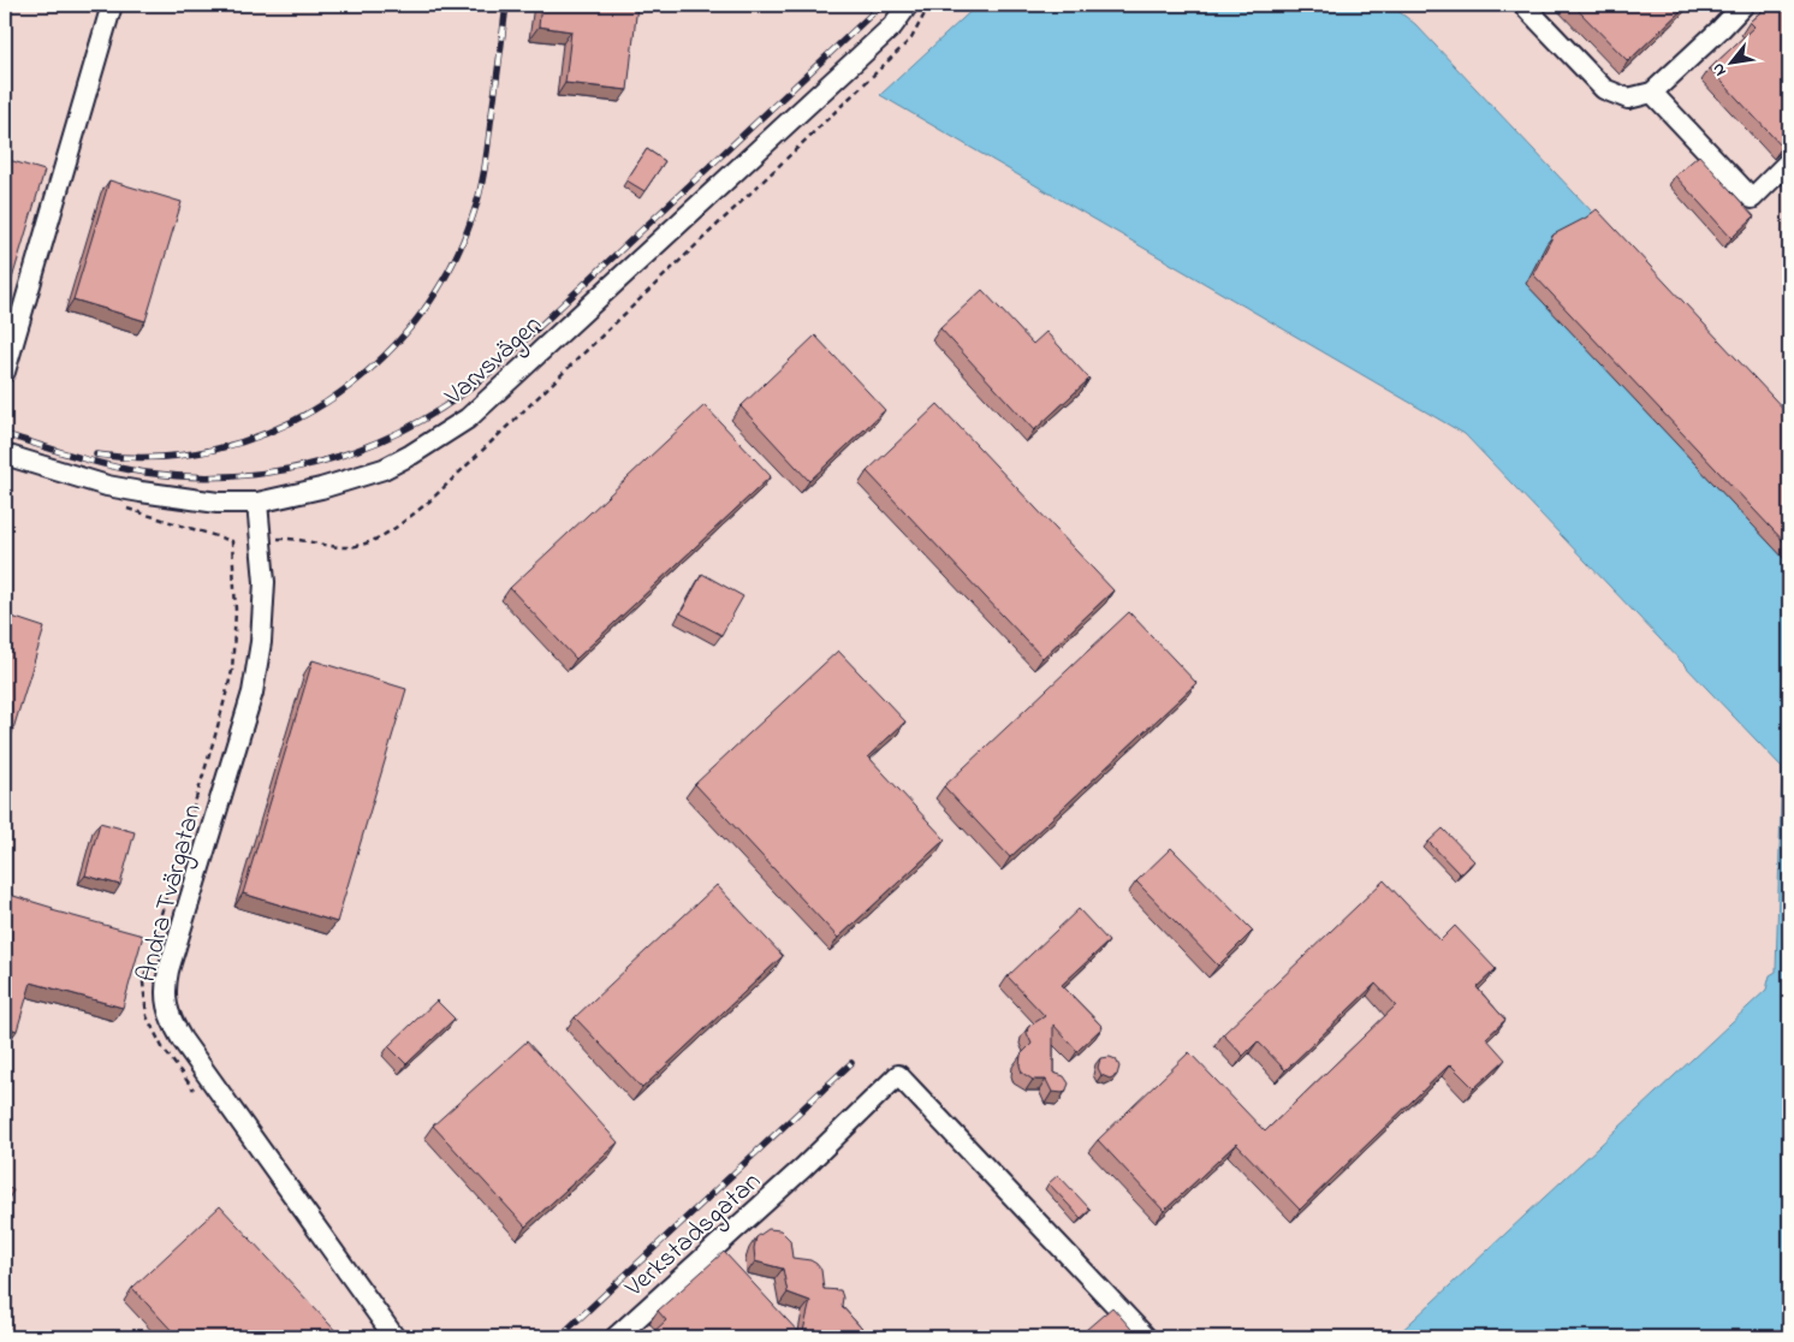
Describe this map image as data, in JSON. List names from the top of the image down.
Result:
{
  "streets": {
    "street": ["Varvsvägen", "Andra Tvärgatan", "Verkstadsgatan"]
  },
  "crossings": [
    ["Varvsvägen", "Andra Tvärgatan"]
  ],
  "north": "bottom left"
}
